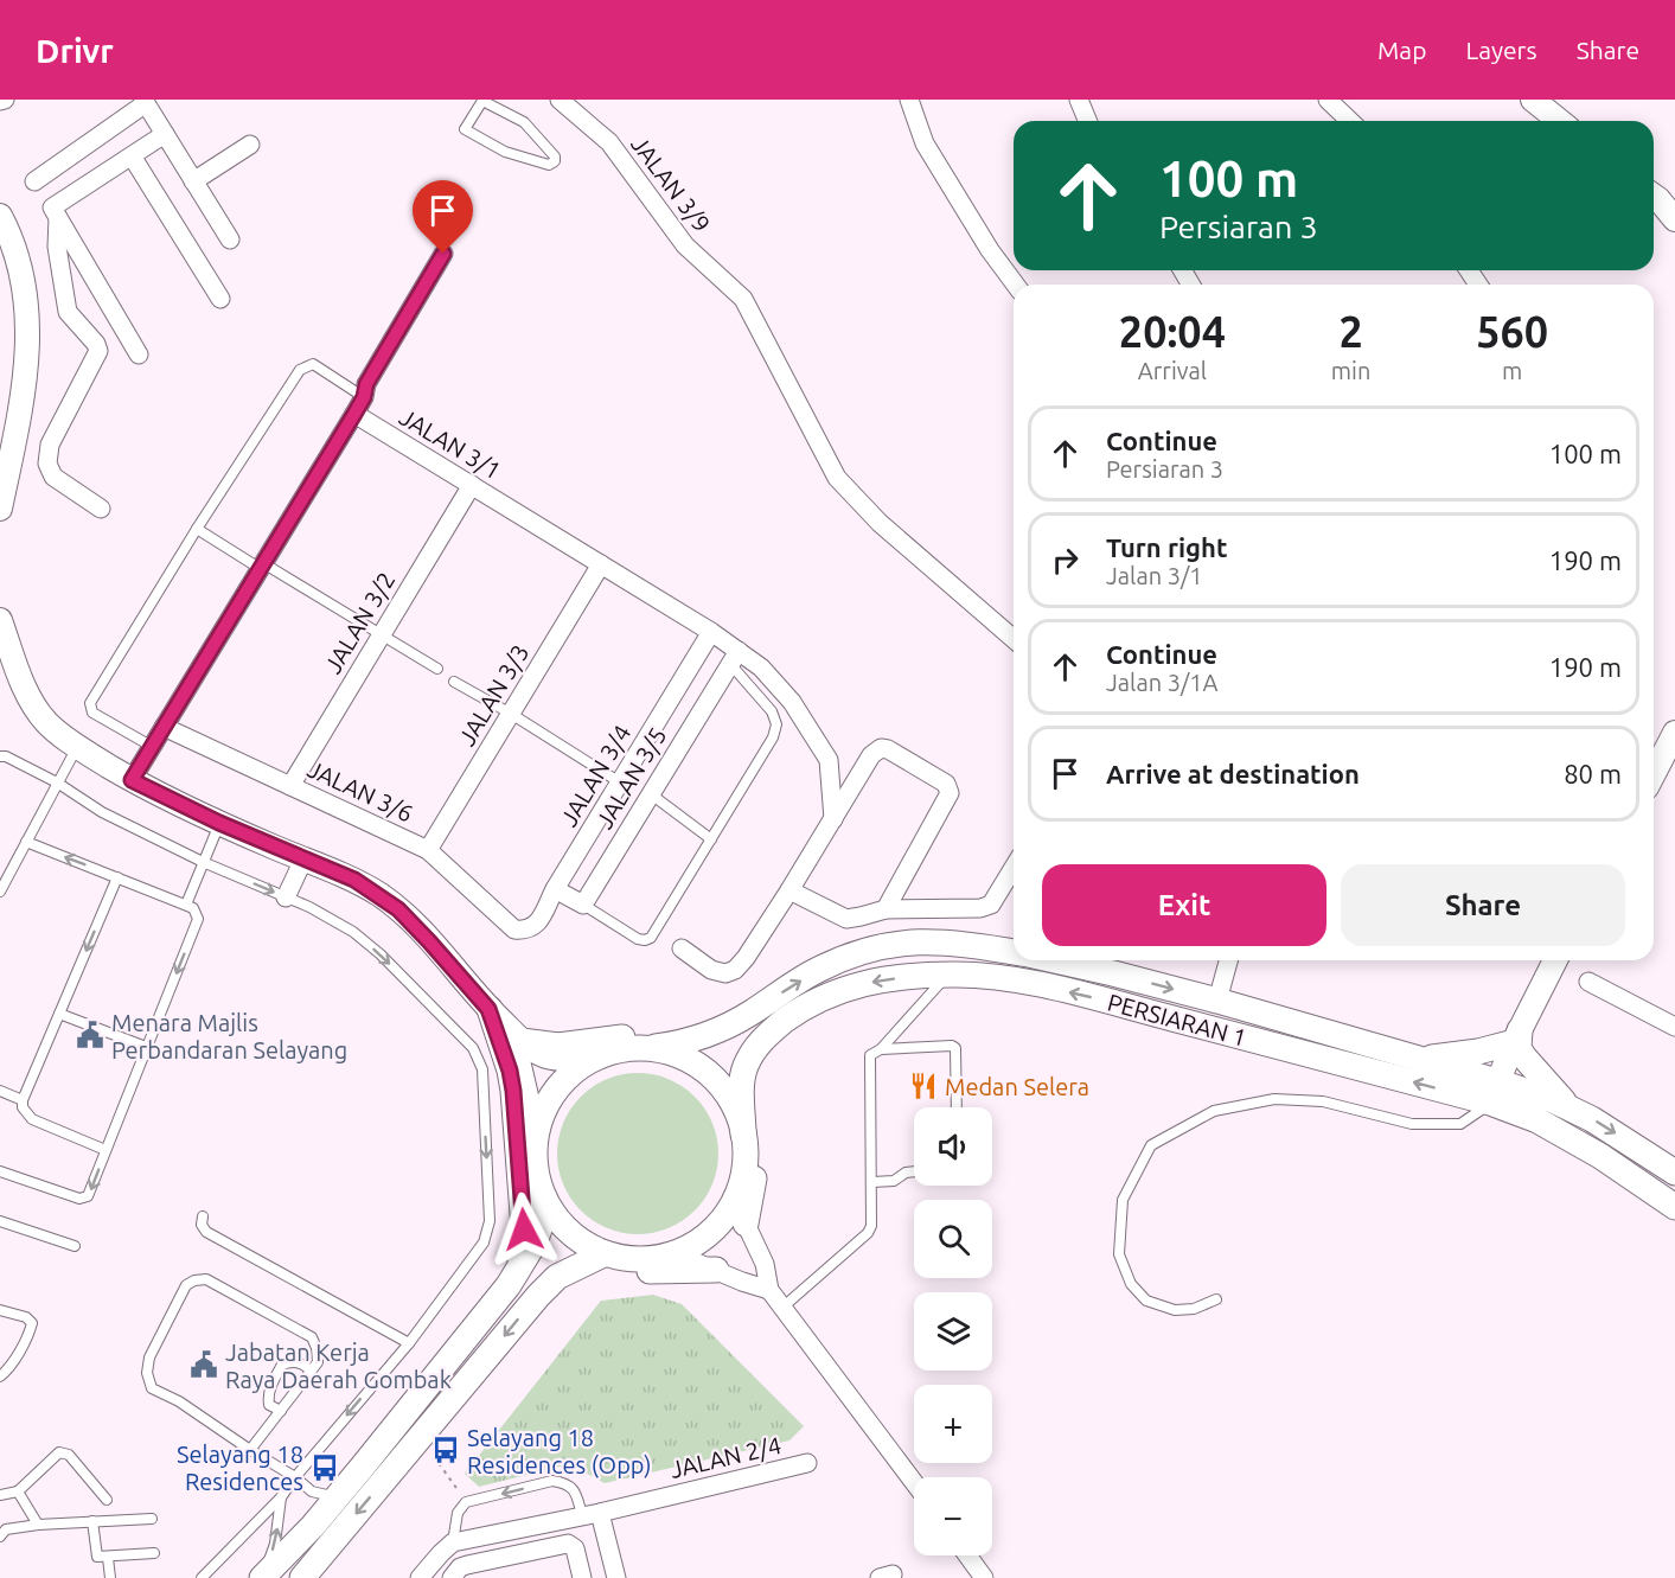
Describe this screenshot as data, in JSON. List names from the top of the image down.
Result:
{
  "streets": {
    "main road": ["PERSIARAN 1"],
    "street": [
      "JALAN 3/9",
      "JALAN 3/1",
      "JALAN 3/2",
      "JALAN 3/3",
      "JALAN 3/4",
      "JALAN 3/5",
      "JALAN 3/6",
      "JALAN 2/4"
    ]
  },
  "crossings": [
    ["JALAN 3/1", "JALAN 3/2"],
    ["JALAN 3/1", "JALAN 3/3"],
    ["JALAN 3/1", "JALAN 3/4"],
    ["JALAN 3/1", "JALAN 3/5"],
    ["JALAN 3/2", "JALAN 3/6"],
    ["JALAN 3/3", "JALAN 3/6"],
    ["JALAN 3/4", "JALAN 3/6"]
  ],
  "places": {
    "public building": ["Menara Majlis Perbandaran Selayang", "Jabatan Kerja Raya Daerah Gombak"],
    "restaurant": ["Medan Selera"],
    "bus stop": ["Selayang 18 Residences (Opp)", "Selayang 18 Residences"]
  },
  "page": {
    "header": "Drivr",
    "nav": ["Map", "Layers", "Share"],
    "turn": ["100 m", "Persiaran 3"],
    "eta": [
      "20:04",
      "Arrival",
      "2",
      "min",
      "560",
      "m"
    ],
    "list": [
      {
        "name": "Continue",
        "note": "Persiaran 3",
        "value": "100 m"
      },
      {
        "name": "Turn right",
        "note": "Jalan 3/1",
        "value": "190 m"
      },
      {
        "name": "Continue",
        "note": "Jalan 3/1A",
        "value": "190 m"
      },
      {
        "name": "Arrive at destination",
        "value": "80 m"
      }
    ],
    "buttons": ["Exit", "Share"],
    "map_buttons": ["+", "−"]
  }
}
